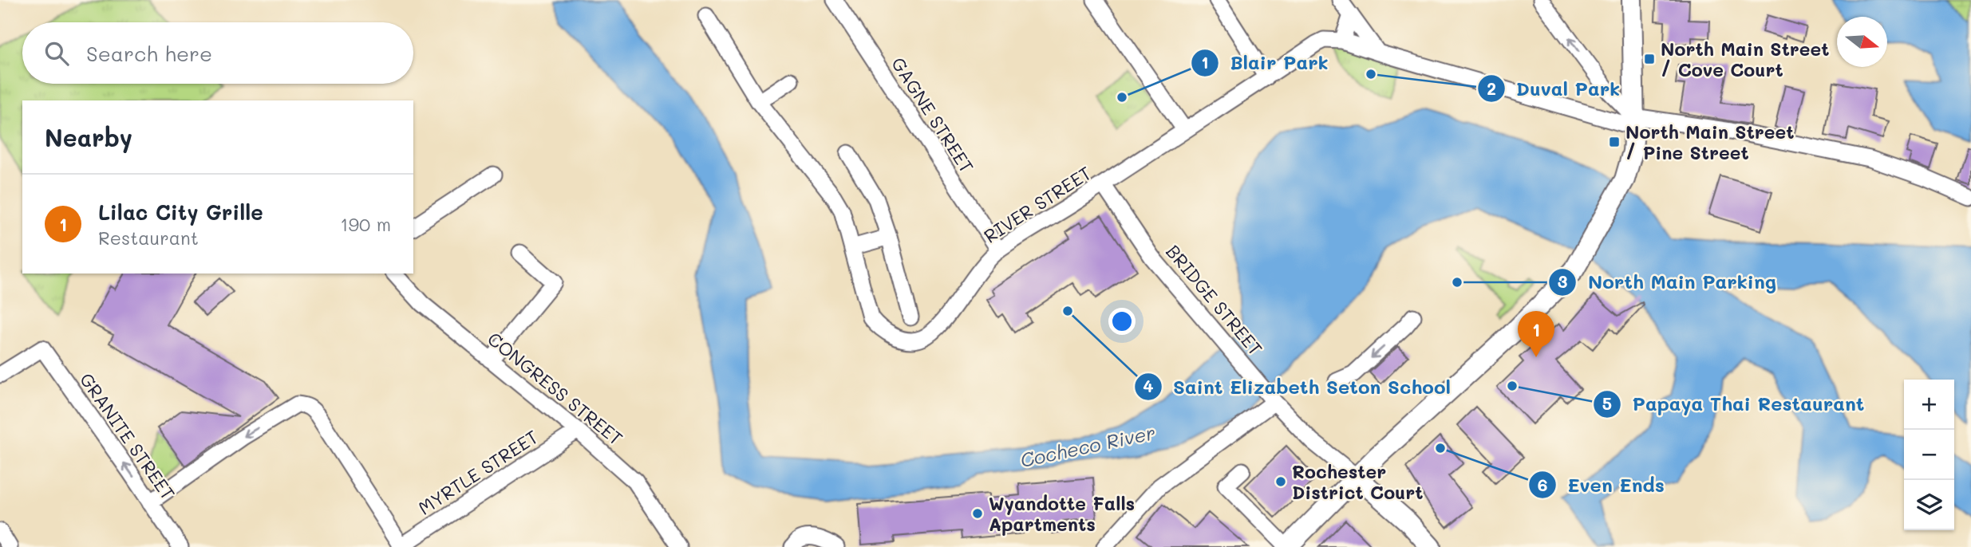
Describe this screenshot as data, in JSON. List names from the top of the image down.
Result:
{
  "streets": {
    "street": [
      "GAGNE STREET",
      "RIVER STREET",
      "BRIDGE STREET",
      "CONGRESS STREET",
      "GRANITE STREET",
      "MYRTLE STREET"
    ]
  },
  "crossings": [
    ["GAGNE STREET", "RIVER STREET"],
    ["RIVER STREET", "BRIDGE STREET"],
    ["CONGRESS STREET", "MYRTLE STREET"]
  ],
  "one_way": ["GRANITE STREET"],
  "water": ["Cocheco River"],
  "places": {
    "transit": ["North Main Street / Cove Court", "North Main Street / Pine Street"],
    "other": [
      "Duval Park",
      "Blair Park",
      "North Main Parking",
      "Saint Elizabeth Seton School",
      "Papaya Thai Restaurant",
      "Even Ends",
      "Rochester District Court",
      "Wyandotte Falls Apartments"
    ]
  },
  "north": "right",
  "page": {
    "search": "Search here",
    "heading": "Nearby",
    "list": [
      {
        "mark": "1",
        "name": "Lilac City Grille",
        "note": "Restaurant",
        "value": "190 m"
      }
    ],
    "pins": "1",
    "map_buttons": ["+", "−"]
  }
}
